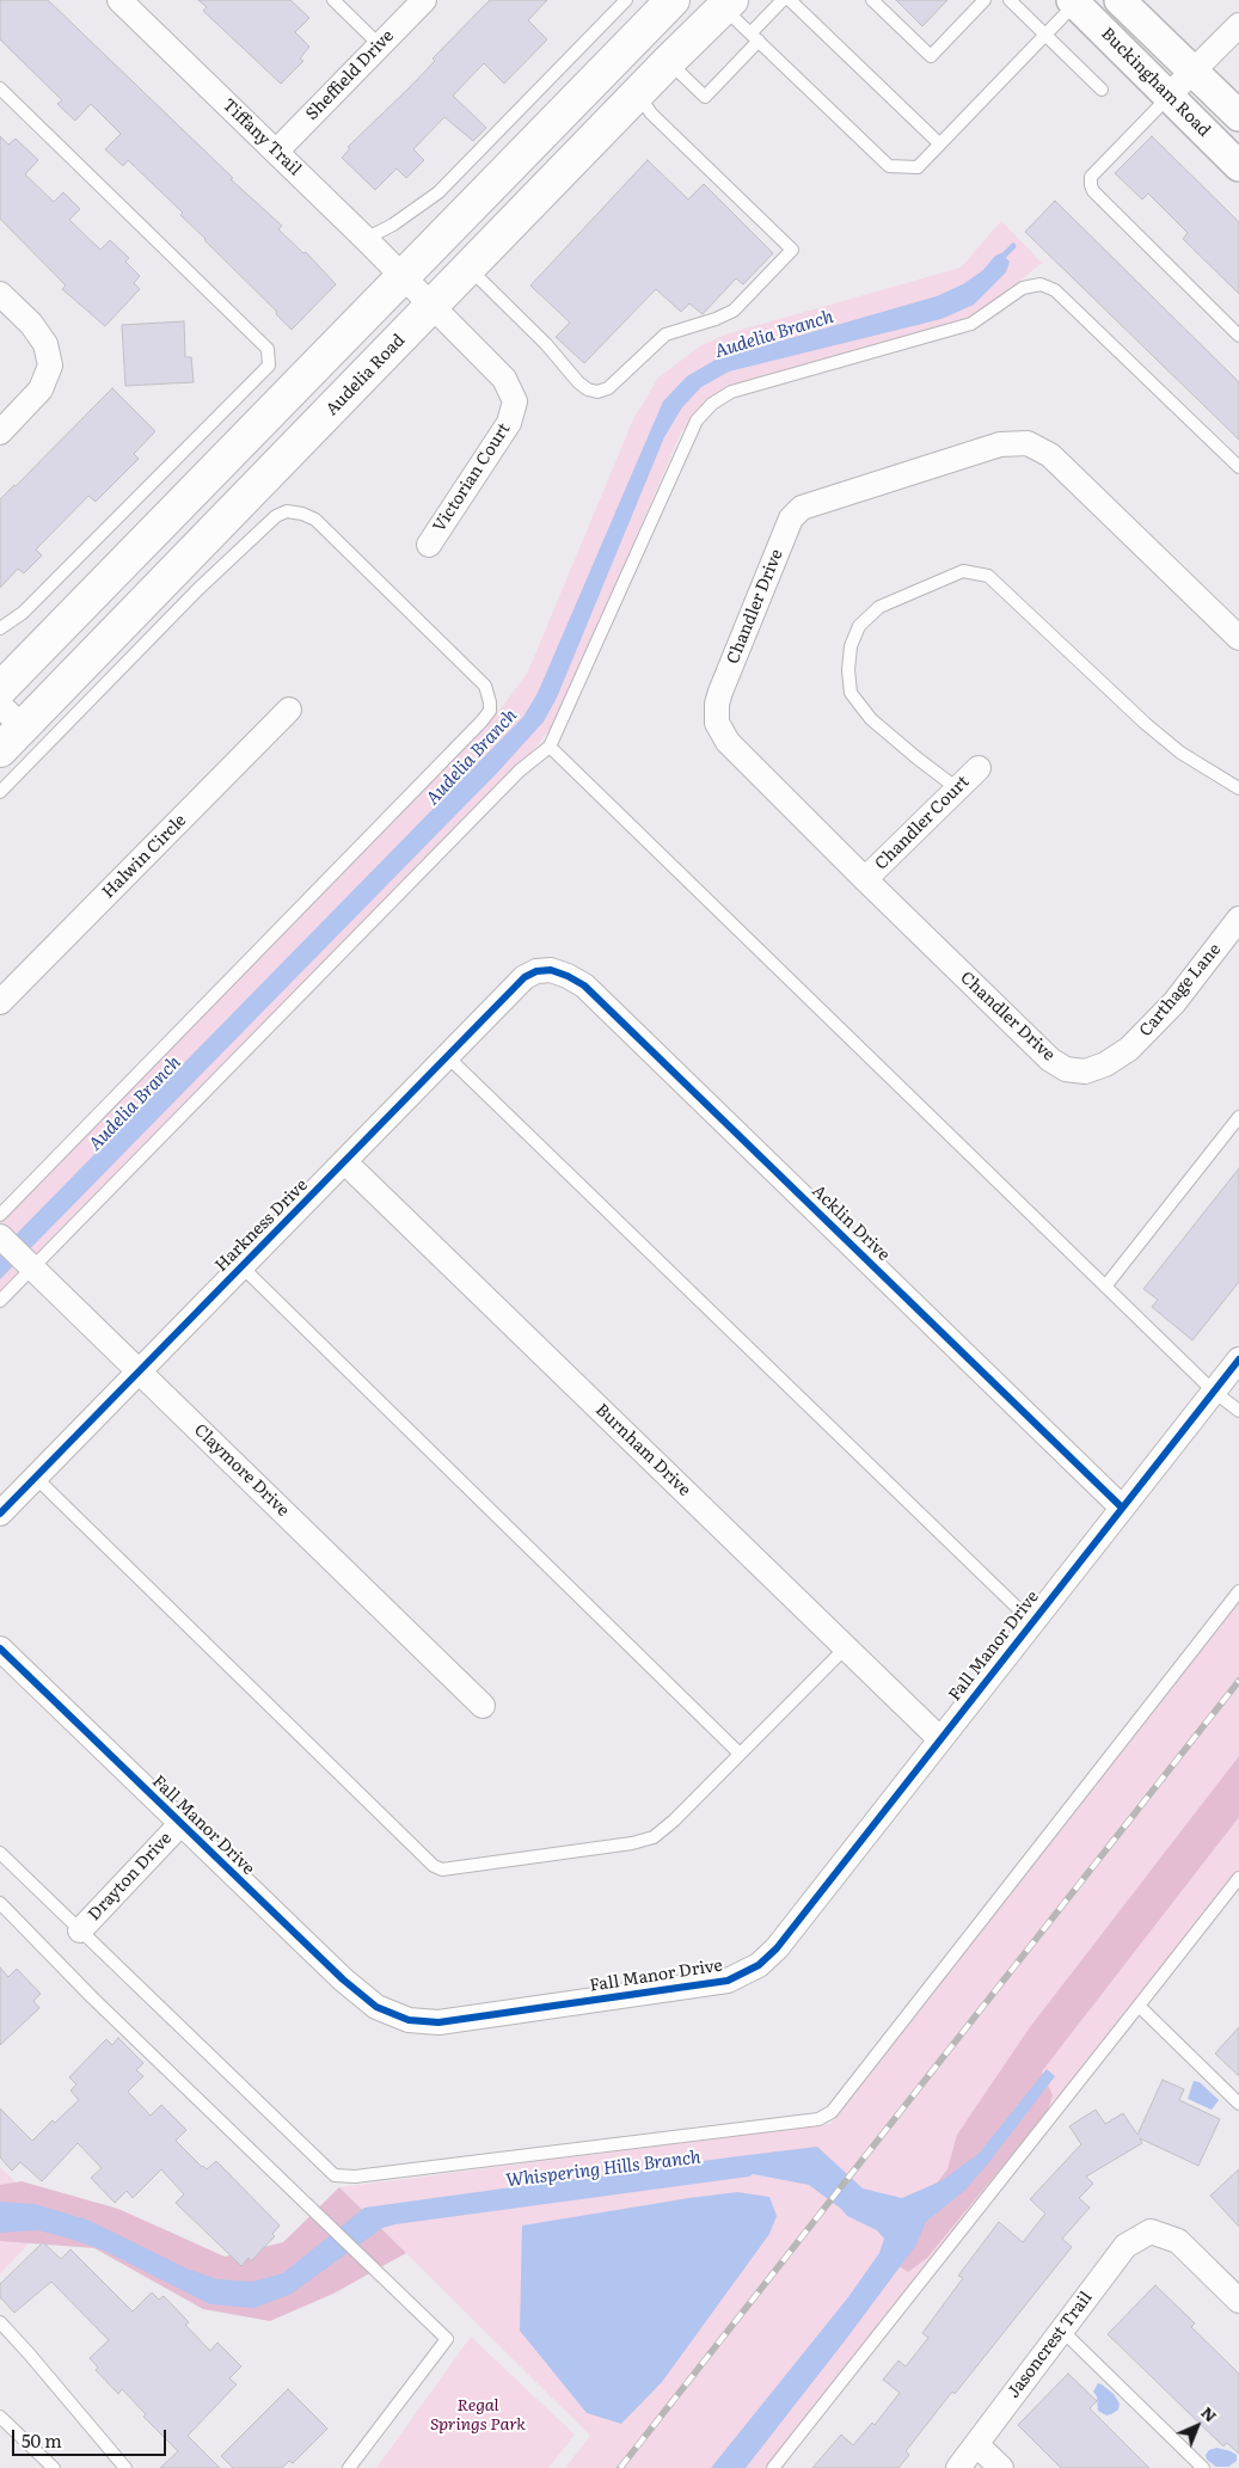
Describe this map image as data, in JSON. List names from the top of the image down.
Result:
{
  "streets": {
    "main road": ["Audelia Road"],
    "street": [
      "Sheffield Drive",
      "Buckingham Road",
      "Tiffany Trail",
      "Victorian Court",
      "Chandler Drive",
      "Chandler Court",
      "Halwin Circle",
      "Carthage Lane",
      "Acklin Drive",
      "Harkness Drive",
      "Burnham Drive",
      "Claymore Drive",
      "Fall Manor Drive",
      "Drayton Drive",
      "Jasoncrest Trail"
    ]
  },
  "crossings": [
    ["Sheffield Drive", "Tiffany Trail"],
    ["Tiffany Trail", "Victorian Court"],
    ["Audelia Road", "Victorian Court"],
    ["Chandler Drive", "Chandler Court"],
    ["Chandler Drive", "Carthage Lane"],
    ["Acklin Drive", "Harkness Drive"],
    ["Acklin Drive", "Fall Manor Drive"],
    ["Harkness Drive", "Burnham Drive"],
    ["Harkness Drive", "Claymore Drive"],
    ["Burnham Drive", "Fall Manor Drive"],
    ["Fall Manor Drive", "Drayton Drive"]
  ],
  "water": ["Audelia Branch", "Whispering Hills Branch"],
  "parks": ["Regal Springs Park"],
  "scale_bar": "50 m",
  "north": "top right"
}
